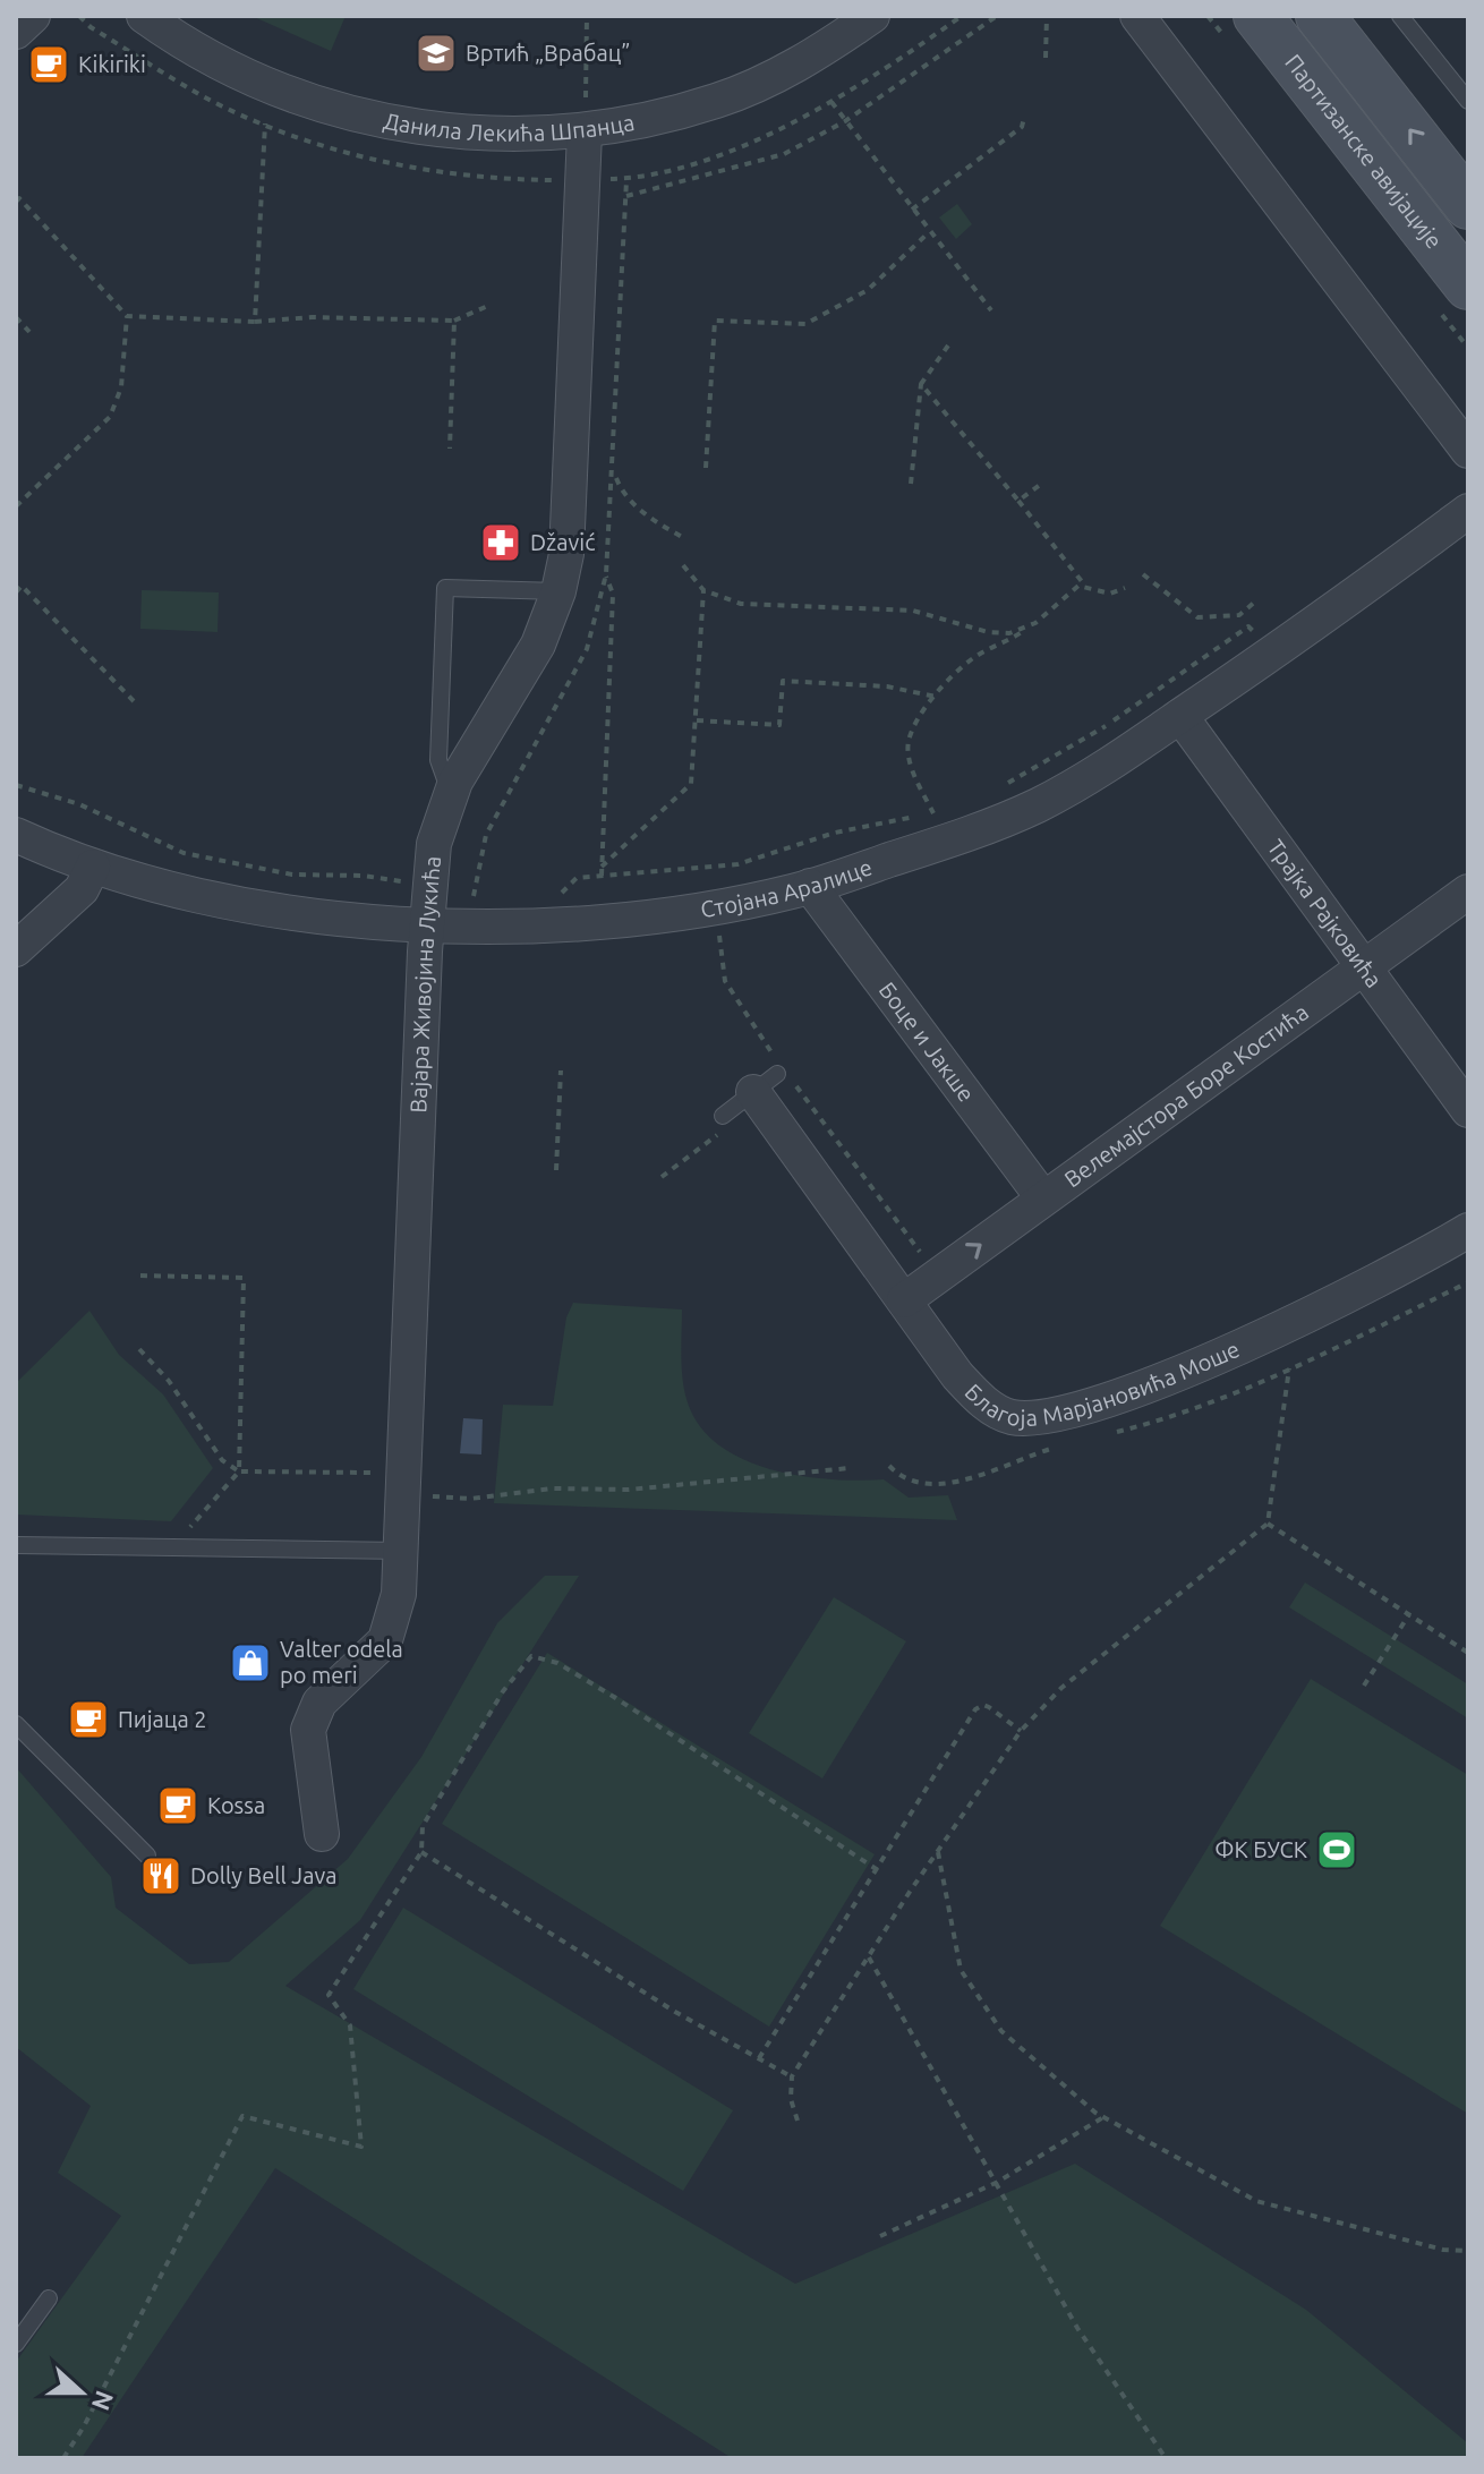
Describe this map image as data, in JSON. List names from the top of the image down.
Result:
{
  "streets": {
    "main road": ["Партизанске авијације"],
    "street": [
      "Данила Лекића Шпанца",
      "Стојана Аралице",
      "Трајка Рајковића",
      "Вајара Живојина Лукића",
      "Боце и Јакше",
      "Велемајстора Боре Костића",
      "Благоја Марјановића Моше"
    ]
  },
  "crossings": [
    ["Данила Лекића Шпанца", "Вајара Живојина Лукића"],
    ["Стојана Аралице", "Трајка Рајковића"],
    ["Стојана Аралице", "Вајара Живојина Лукића"],
    ["Стојана Аралице", "Боце и Јакше"],
    ["Трајка Рајковића", "Велемајстора Боре Костића"],
    ["Боце и Јакше", "Велемајстора Боре Костића"],
    ["Велемајстора Боре Костића", "Благоја Марјановића Моше"]
  ],
  "places": {
    "school or university": ["Вртић „Врабац”"],
    "cafe": ["Kikiriki", "Пијаца 2", "Kossa"],
    "pharmacy": ["Džavić"],
    "shop": ["Valter odela po meri"],
    "sports": ["ФК БУСК"],
    "restaurant": ["Dolly Bell Java"]
  },
  "north": "right"
}
